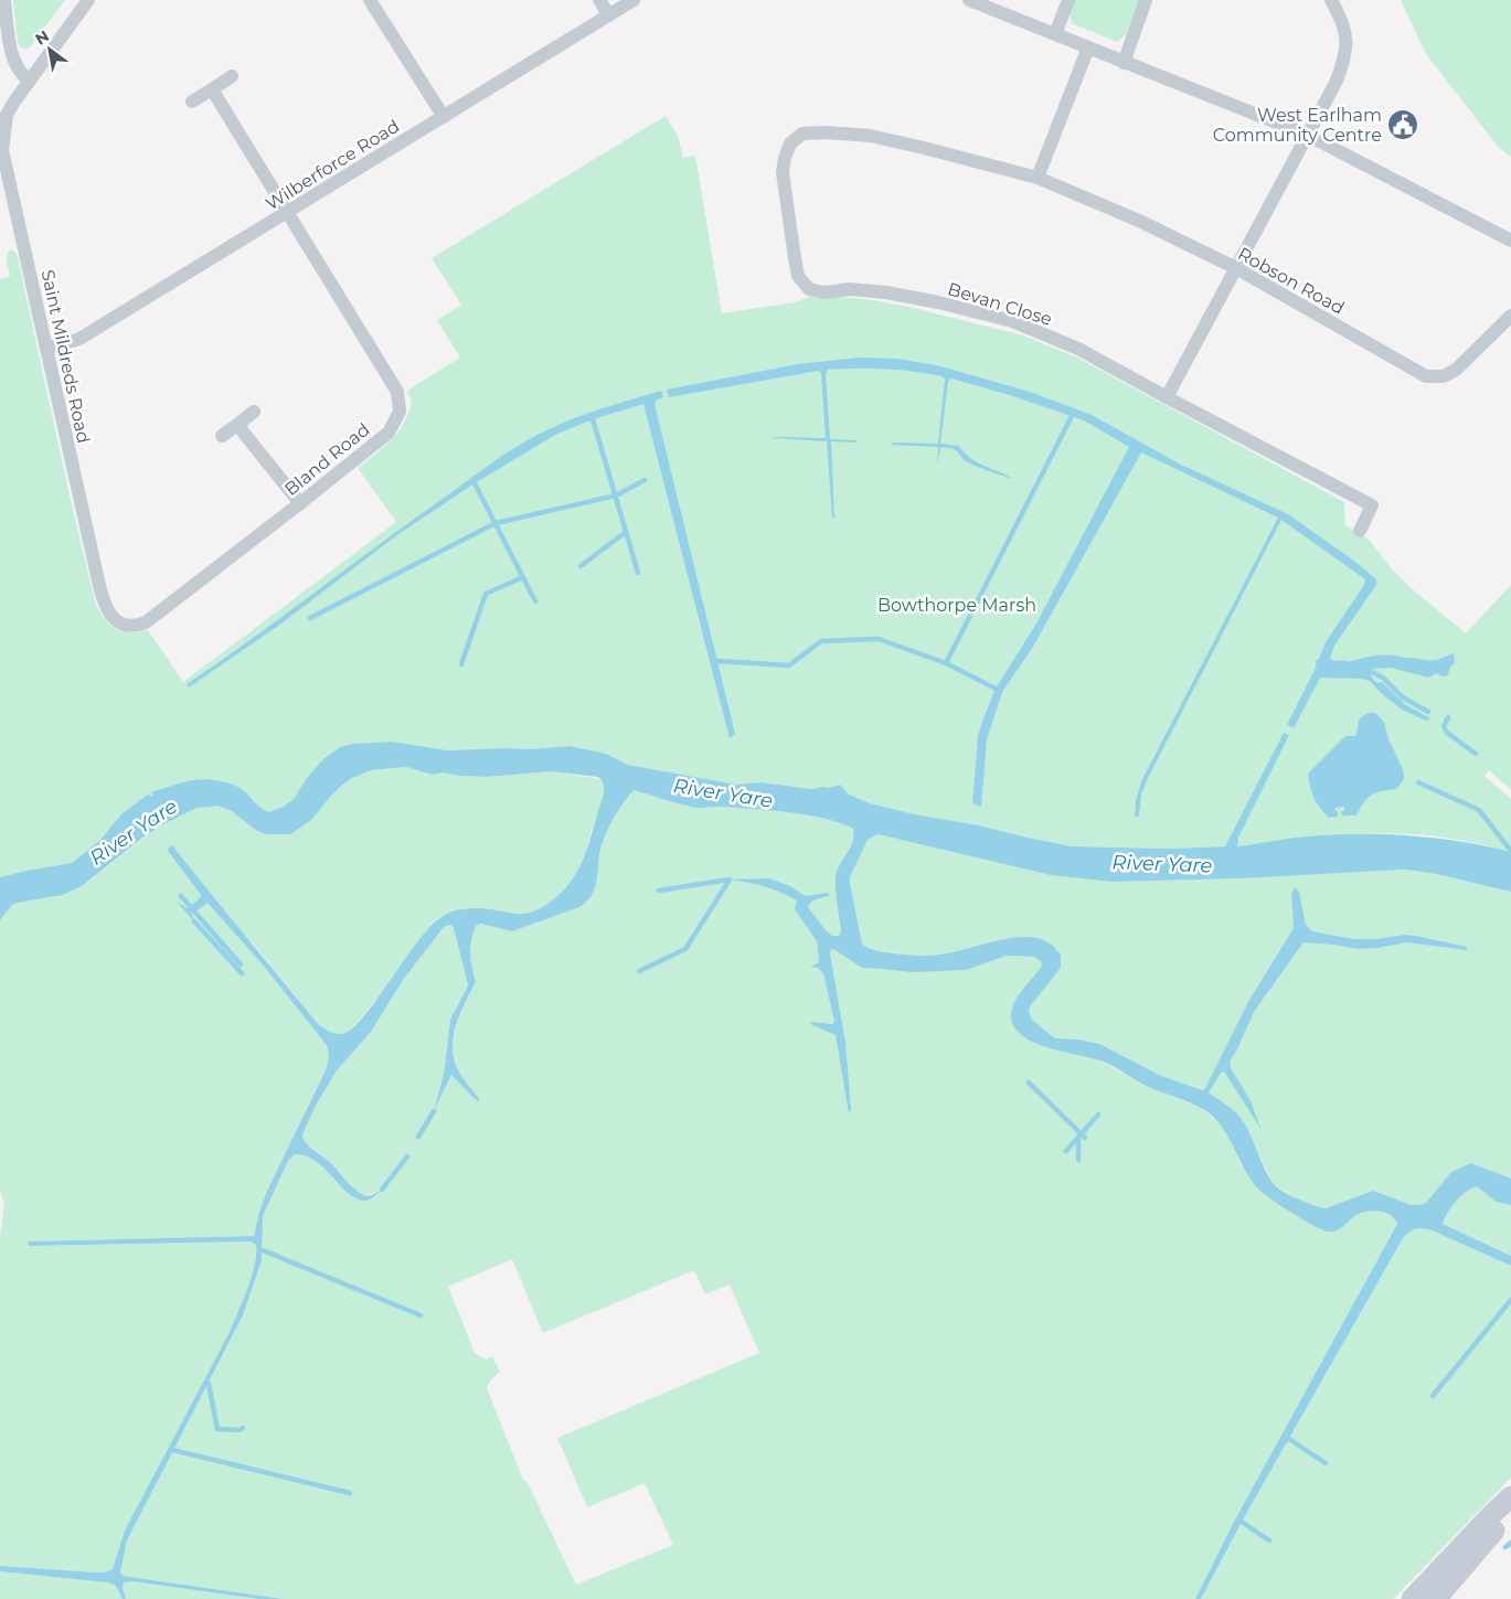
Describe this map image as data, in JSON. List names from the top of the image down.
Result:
{
  "streets": {
    "street": [
      "Wilberforce Road",
      "Robson Road",
      "Bevan Close",
      "Saint Mildreds Road",
      "Bland Road"
    ]
  },
  "crossings": [
    ["Wilberforce Road", "Saint Mildreds Road"],
    ["Wilberforce Road", "Bland Road"],
    ["Robson Road", "Bevan Close"],
    ["Saint Mildreds Road", "Bland Road"]
  ],
  "water": ["River Yare"],
  "parks": ["Bowthorpe Marsh"],
  "places": {
    "public building": ["West Earlham Community Centre"]
  },
  "north": "top left"
}
